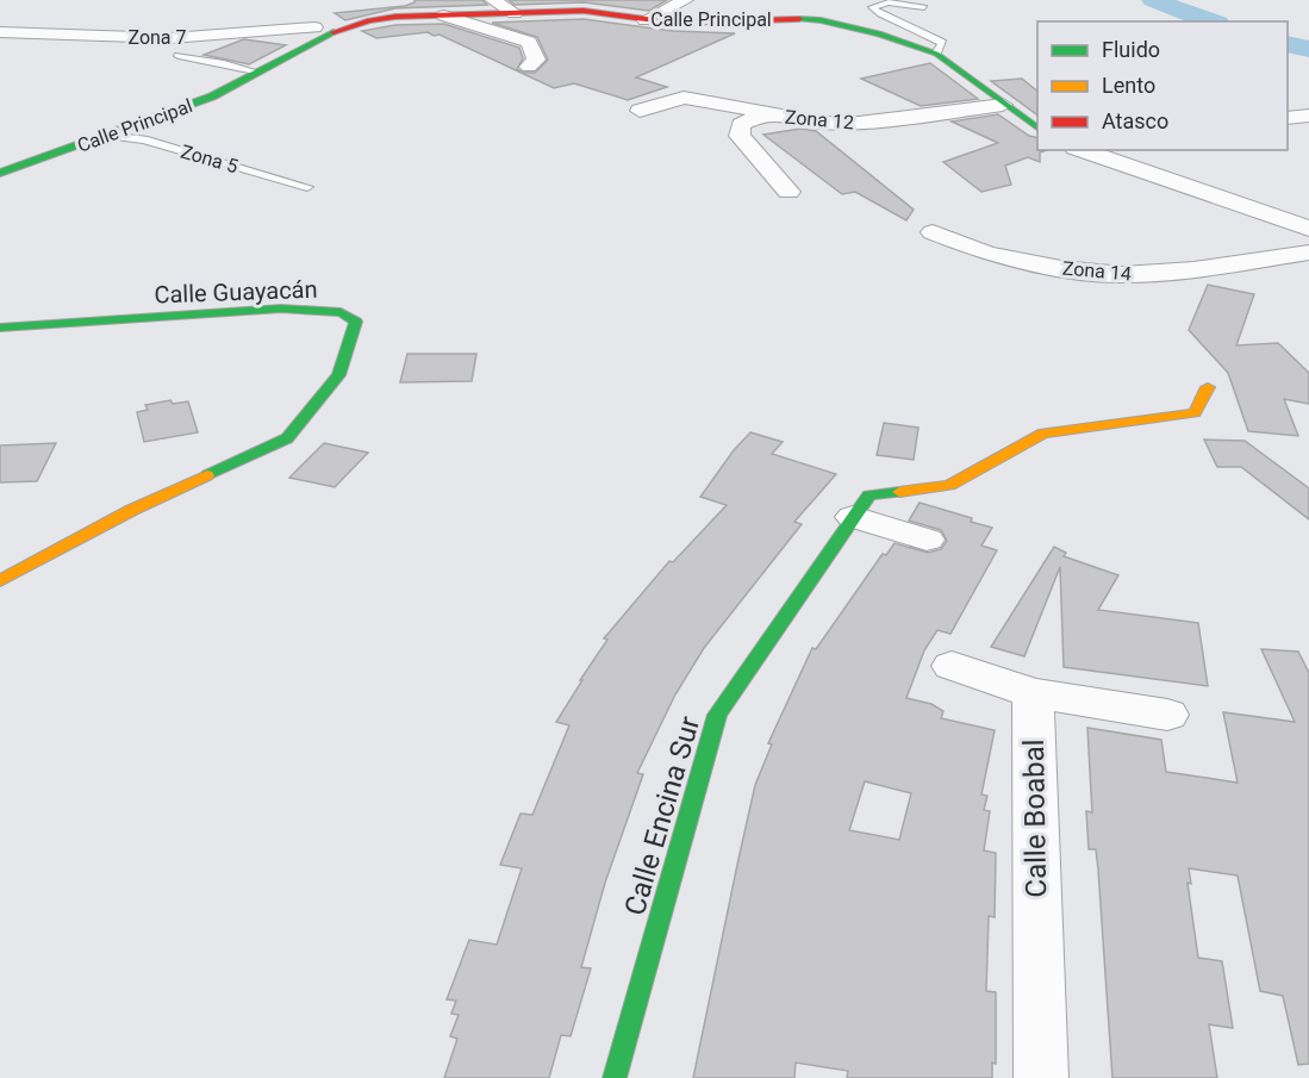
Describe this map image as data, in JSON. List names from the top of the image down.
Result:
{
  "streets": {
    "street": [
      "Calle Principal",
      "Zona 7",
      "Zona 12",
      "Zona 14",
      "Calle Guayacán",
      "Calle Encina Sur",
      "Calle Boabal"
    ],
    "lane": ["Zona 5"]
  },
  "crossings": [
    ["Calle Principal", "Zona 7"],
    ["Calle Principal", "Zona 12"],
    ["Calle Principal", "Zona 5"]
  ],
  "legend": ["Fluido", "Lento", "Atasco"]
}
